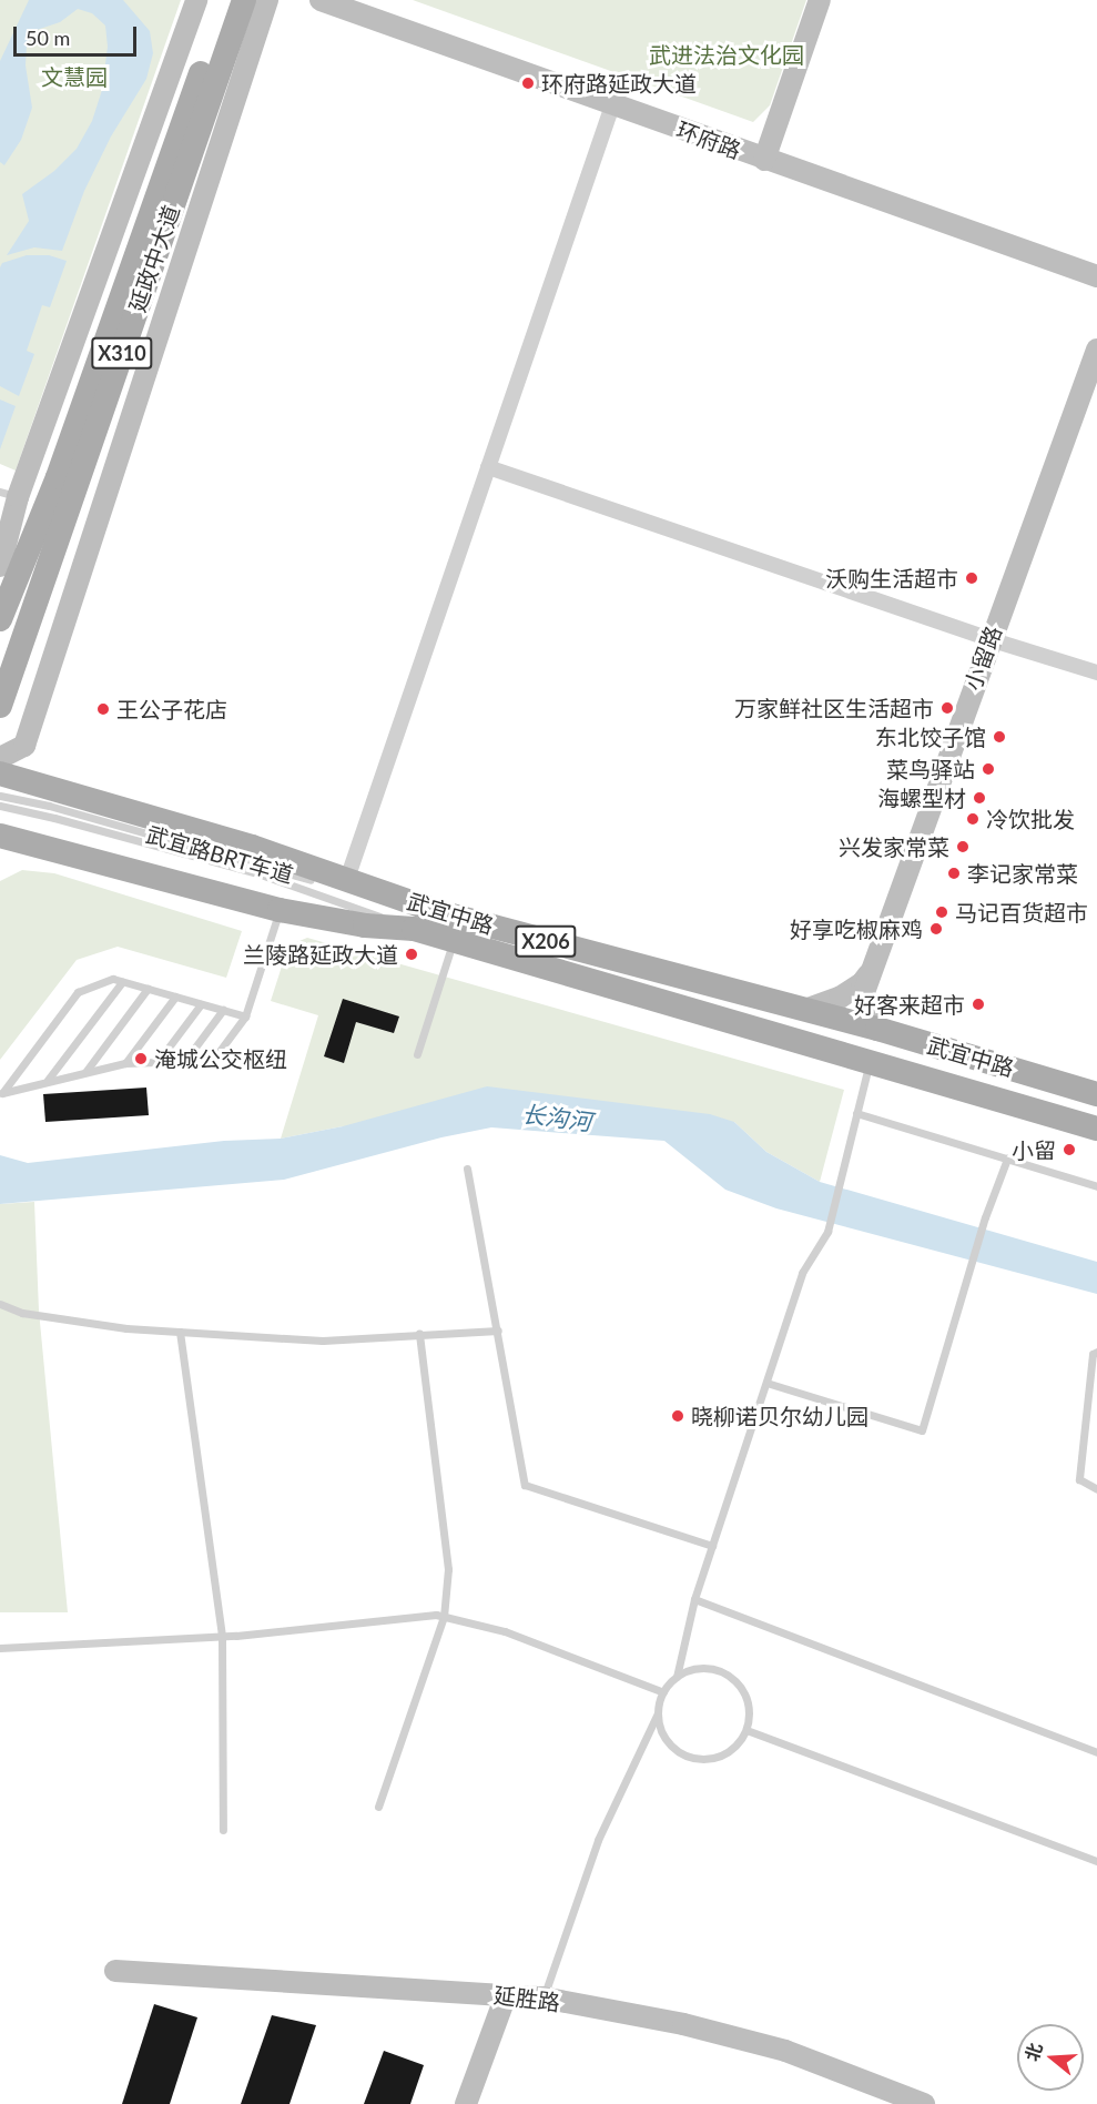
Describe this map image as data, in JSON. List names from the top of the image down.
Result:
{
  "streets": {
    "main road": [
      "延政中大道",
      "X310",
      "武宜中路",
      "X206"
    ],
    "street": ["环府路", "小留路", "延胜路"],
    "lane": ["武宜路BRT车道"]
  },
  "crossings": [
    ["小留路", "武宜中路"],
    ["武宜路BRT车道", "武宜中路"]
  ],
  "water": ["长沟河"],
  "parks": ["武进法治文化园", "文慧园"],
  "places": [
    "环府路延政大道",
    "沃购生活超市",
    "万家鲜社区生活超市",
    "王公子花店",
    "东北饺子馆",
    "菜鸟驿站",
    "海螺型材",
    "冷饮批发",
    "兴发家常菜",
    "李记家常菜",
    "马记百货超市",
    "好享吃椒麻鸡",
    "兰陵路延政大道",
    "好客来超市",
    "淹城公交枢纽",
    "小留",
    "晓柳诺贝尔幼儿园"
  ],
  "scale_bar": "50 m",
  "north": "left"
}
